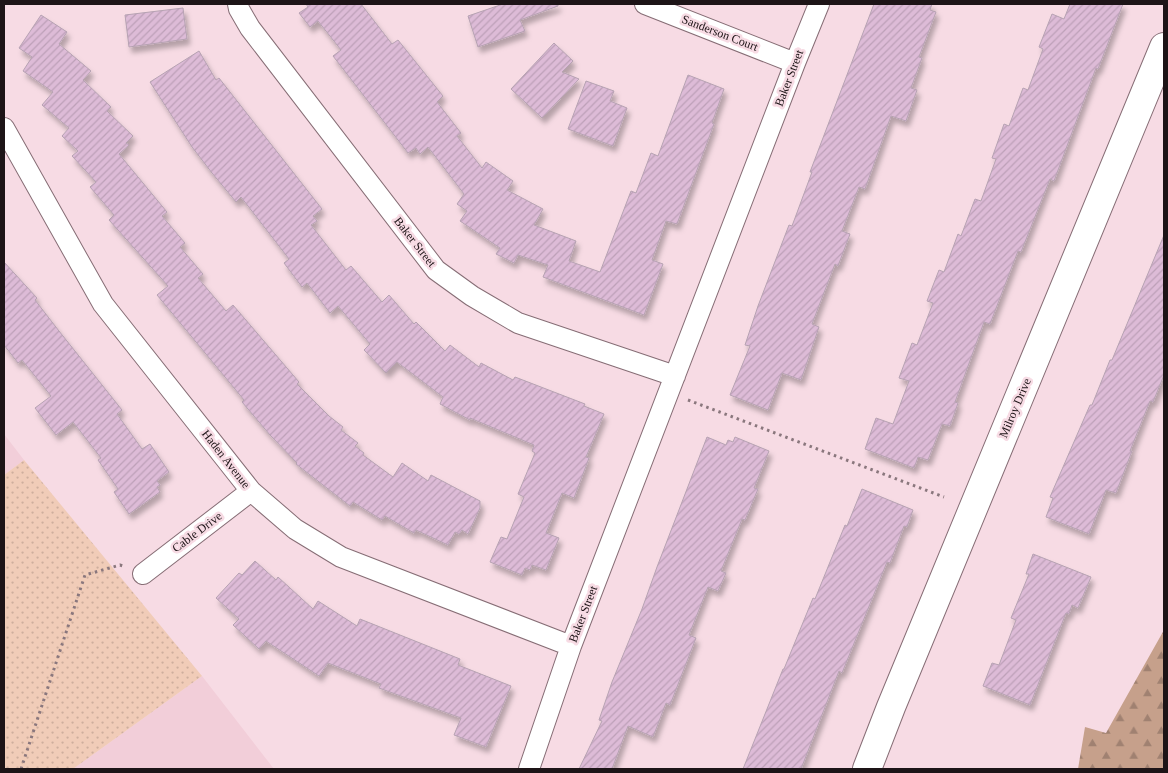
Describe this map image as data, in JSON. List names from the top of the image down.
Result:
{
  "streets": {
    "street": [
      "Sanderson Court",
      "Baker Street",
      "Milroy Drive",
      "Haden Avenue",
      "Cable Drive"
    ]
  },
  "crossings": [
    ["Sanderson Court", "Baker Street"],
    ["Baker Street", "Haden Avenue"],
    ["Haden Avenue", "Cable Drive"]
  ]
}
